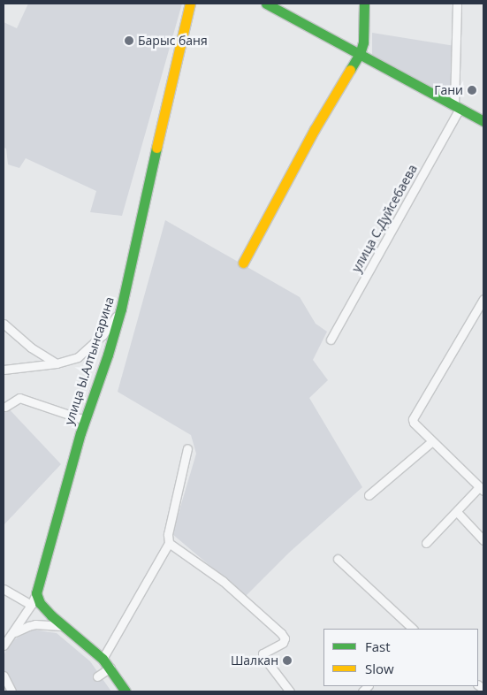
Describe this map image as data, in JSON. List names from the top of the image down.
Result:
{
  "streets": {
    "street": ["улица С.Дуйсебаева", "улица Ы.Алтынсарина"]
  },
  "places": ["Барыс баня", "Гани", "Шалкан"],
  "legend": ["Fast", "Slow"]
}
